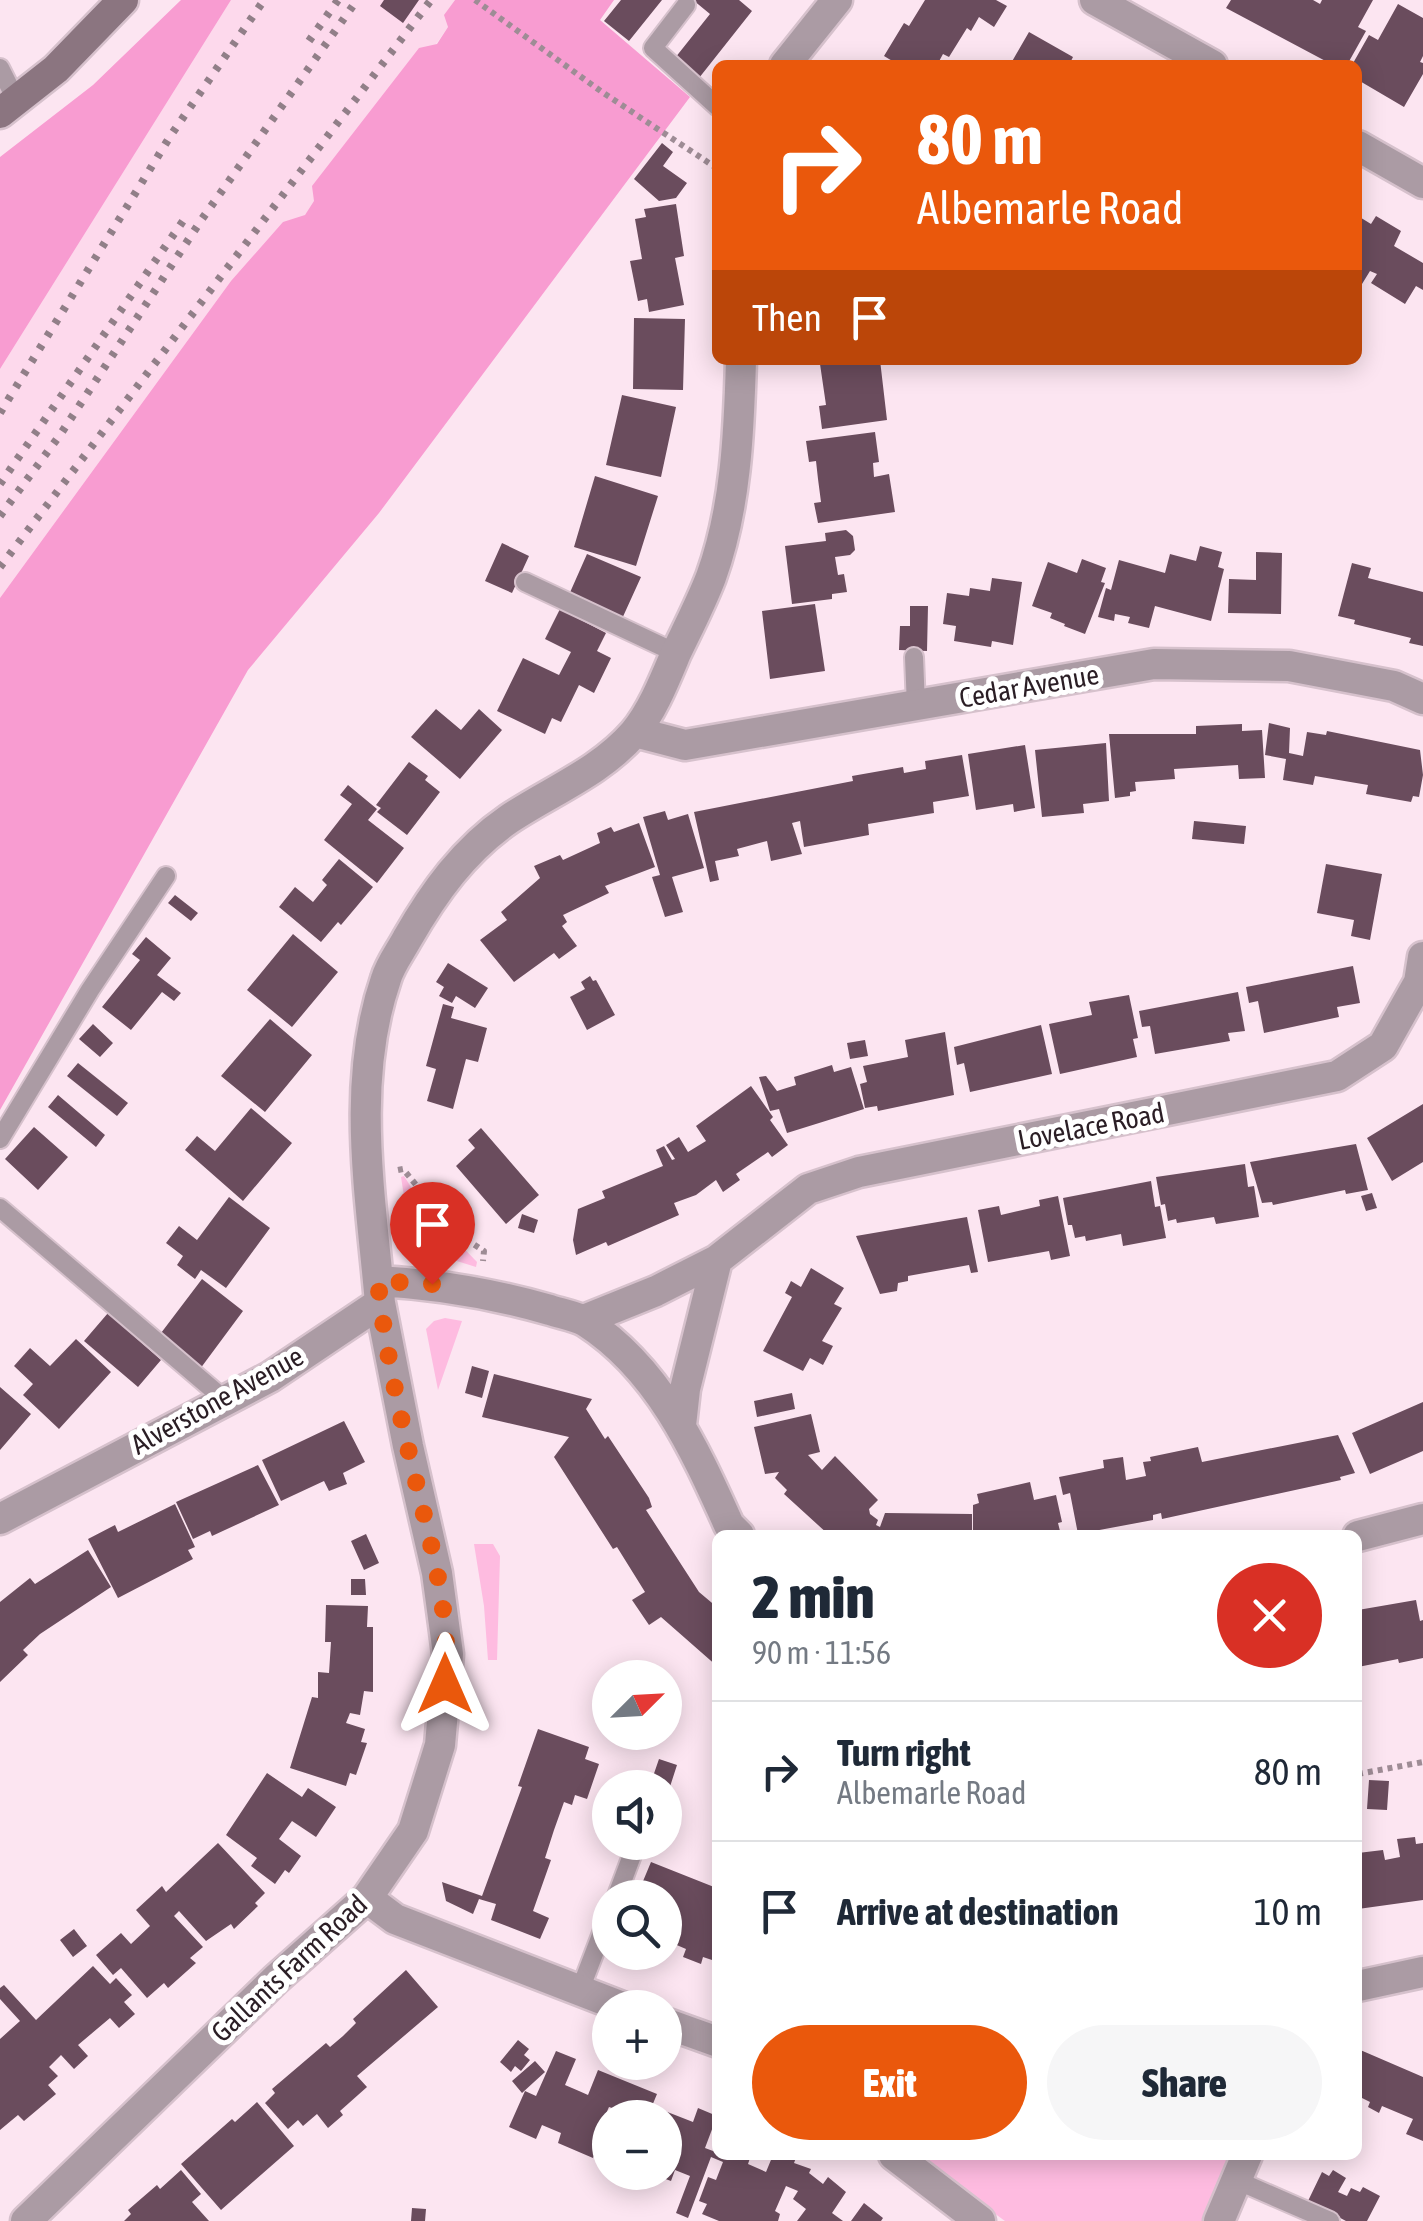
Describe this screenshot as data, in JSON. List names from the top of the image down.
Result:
{
  "streets": {
    "street": [
      "Cedar Avenue",
      "Lovelace Road",
      "Alverstone Avenue",
      "Gallants Farm Road"
    ]
  },
  "crossings": [
    ["Alverstone Avenue", "Gallants Farm Road"]
  ],
  "north": "top right",
  "page": {
    "turn": ["80 m", "Albemarle Road"],
    "then": "Then",
    "heading": ["2 min", "90 m · 11:56"],
    "map_buttons": ["+", "−"],
    "list": [
      {
        "name": "Turn right",
        "note": "Albemarle Road",
        "value": "80 m"
      },
      {
        "name": "Arrive at destination",
        "value": "10 m"
      }
    ],
    "buttons": ["Exit", "Share"]
  }
}
